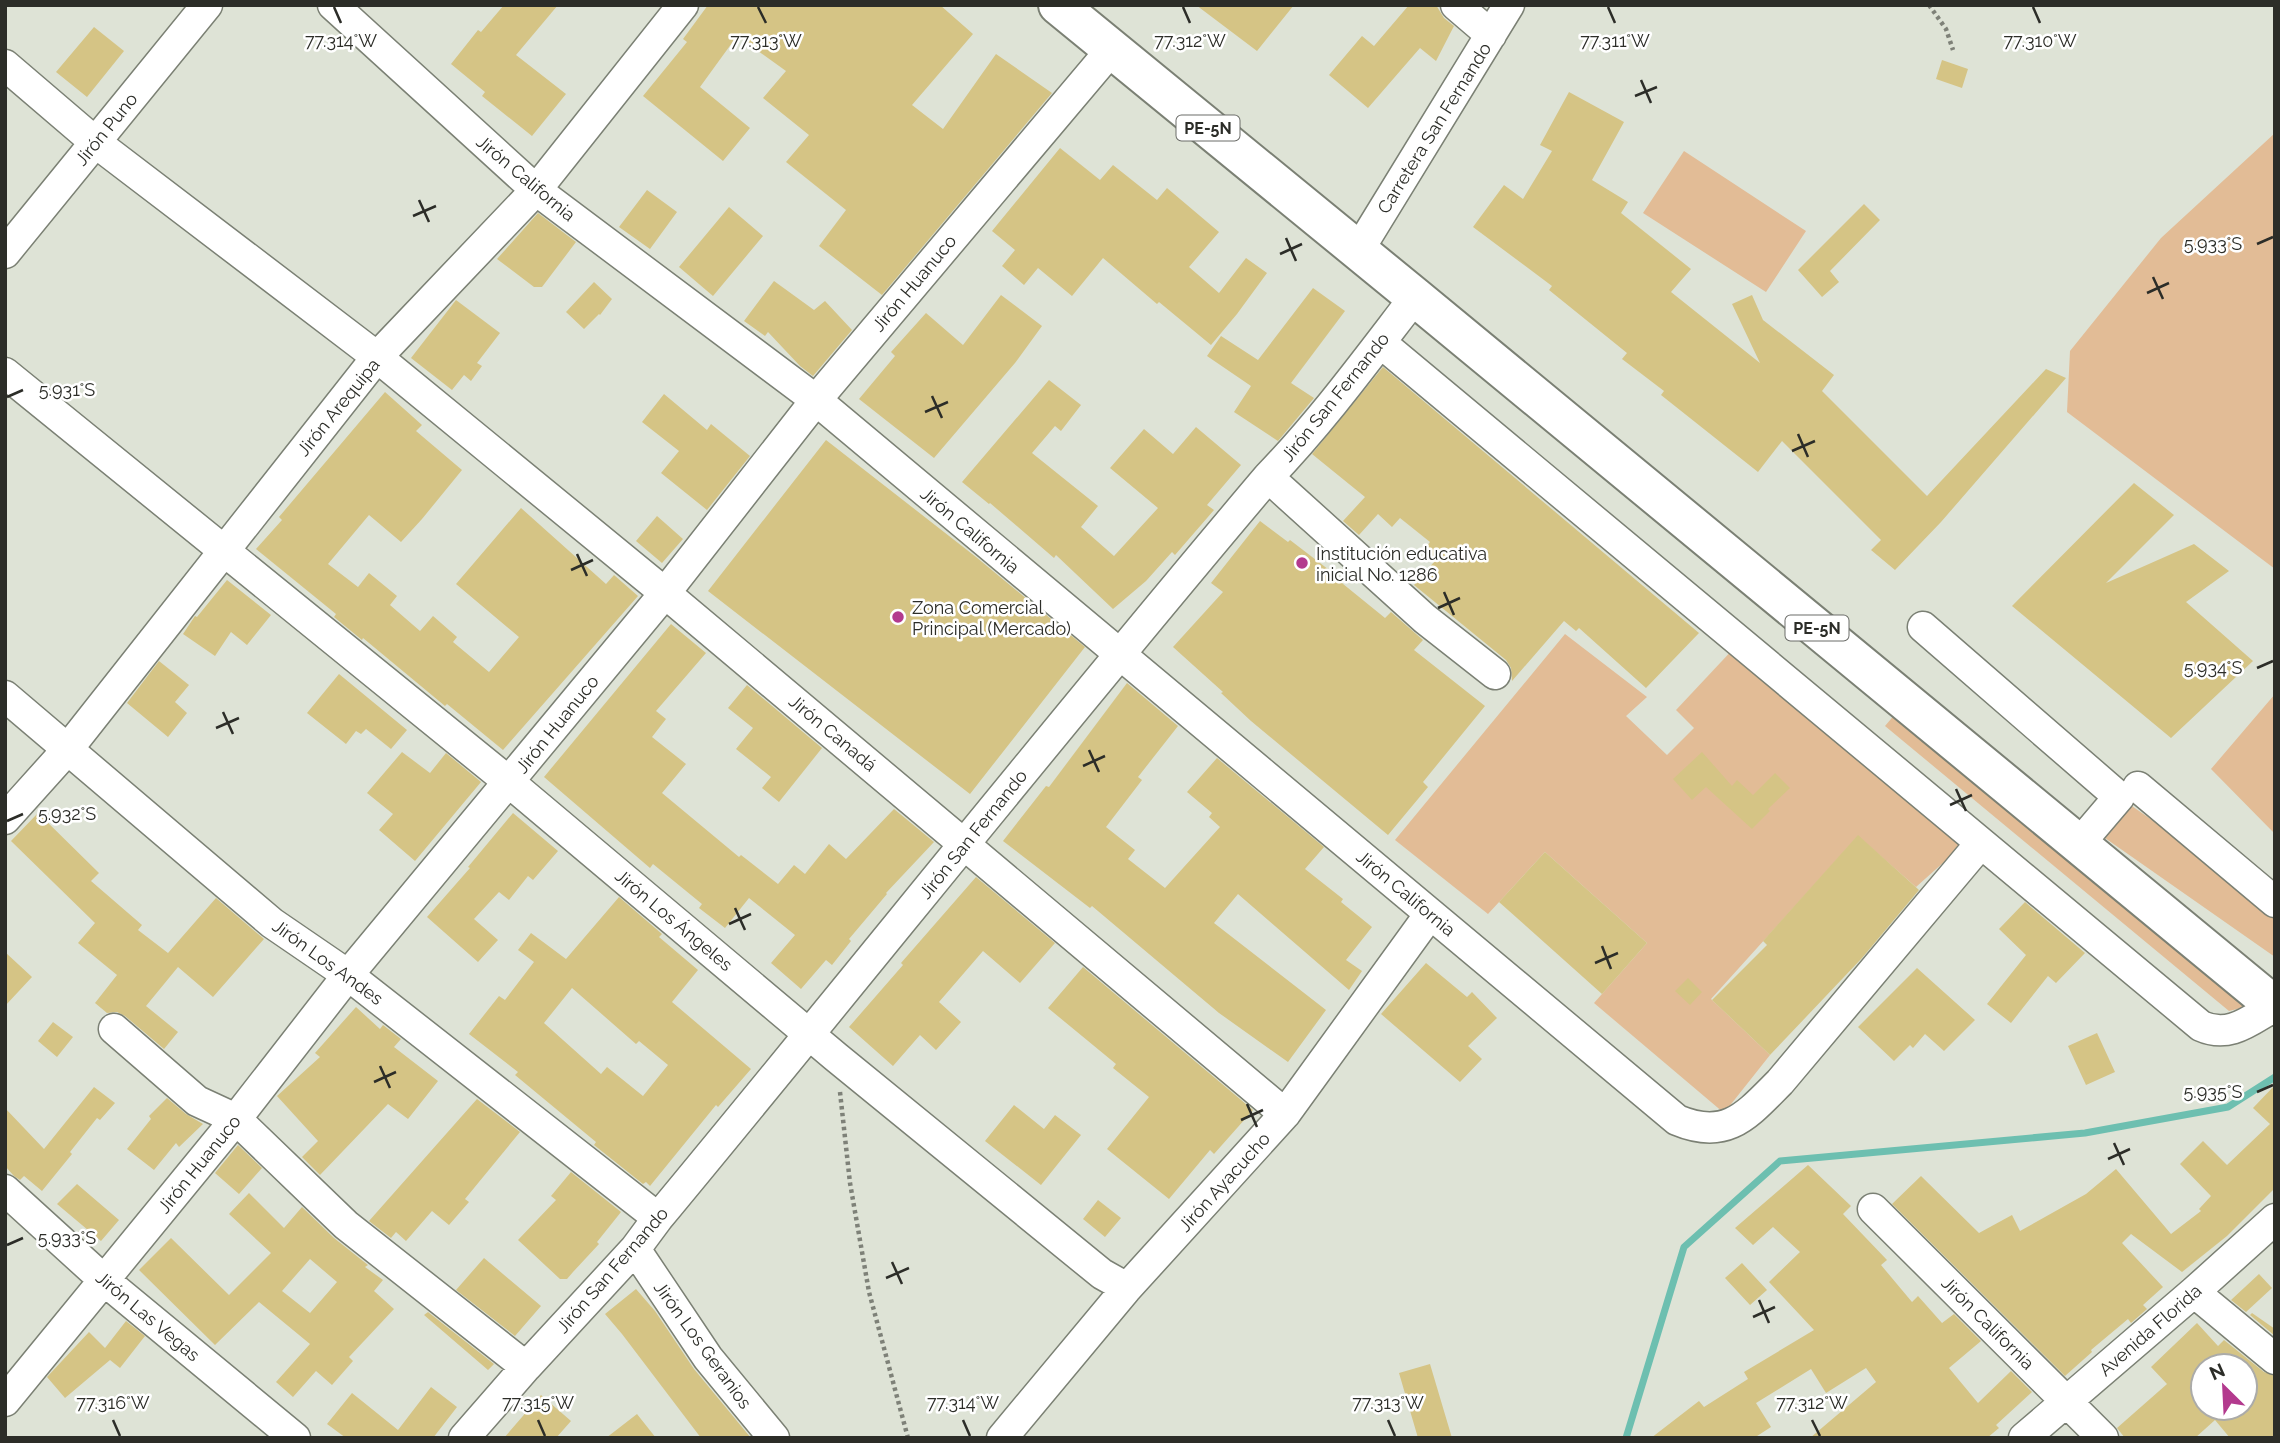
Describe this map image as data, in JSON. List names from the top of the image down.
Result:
{
  "streets": {
    "highway": ["PE-5N"],
    "street": [
      "Carretera San Fernando",
      "Jirón Puno",
      "Jirón California",
      "Jirón Huanuco",
      "Jirón San Fernando",
      "Jirón Arequipa",
      "Jirón Canadá",
      "Jirón Los Ángeles",
      "Jirón Los Andes",
      "Jirón Ayacucho",
      "Jirón Las Vegas",
      "Avenida Florida",
      "Jirón Los Geranios"
    ]
  },
  "crossings": [
    ["PE-5N", "Carretera San Fernando"],
    ["PE-5N", "Jirón Huanuco"],
    ["PE-5N", "Jirón San Fernando"],
    ["Jirón Puno", "Jirón Canadá"],
    ["Jirón California", "Jirón Huanuco"],
    ["Jirón California", "Jirón San Fernando"],
    ["Jirón California", "Jirón Arequipa"],
    ["Jirón California", "Jirón Ayacucho"],
    ["Jirón California", "Avenida Florida"],
    ["Jirón Huanuco", "Jirón Canadá"],
    ["Jirón Huanuco", "Jirón Los Ángeles"],
    ["Jirón Huanuco", "Jirón Los Andes"],
    ["Jirón Huanuco", "Jirón Las Vegas"],
    ["Jirón San Fernando", "Jirón Canadá"],
    ["Jirón San Fernando", "Jirón Los Ángeles"],
    ["Jirón San Fernando", "Jirón Los Andes"],
    ["Jirón San Fernando", "Jirón Los Geranios"],
    ["Jirón Arequipa", "Jirón Canadá"],
    ["Jirón Arequipa", "Jirón Los Ángeles"],
    ["Jirón Arequipa", "Jirón Los Andes"],
    ["Jirón Canadá", "Jirón Ayacucho"],
    ["Jirón Los Ángeles", "Jirón Ayacucho"]
  ],
  "places": ["Institución educativa inicial No. 1286", "Zona Comercial Principal (Mercado)"],
  "north": "top left",
  "coordinates": [
    "77.314°W",
    "77.313°W",
    "77.311°W",
    "77.312°W",
    "77.310°W",
    "5.933°S",
    "5.931°S",
    "5.934°S",
    "5.932°S",
    "5.935°S",
    "77.316°W",
    "77.315°W"
  ]
}
